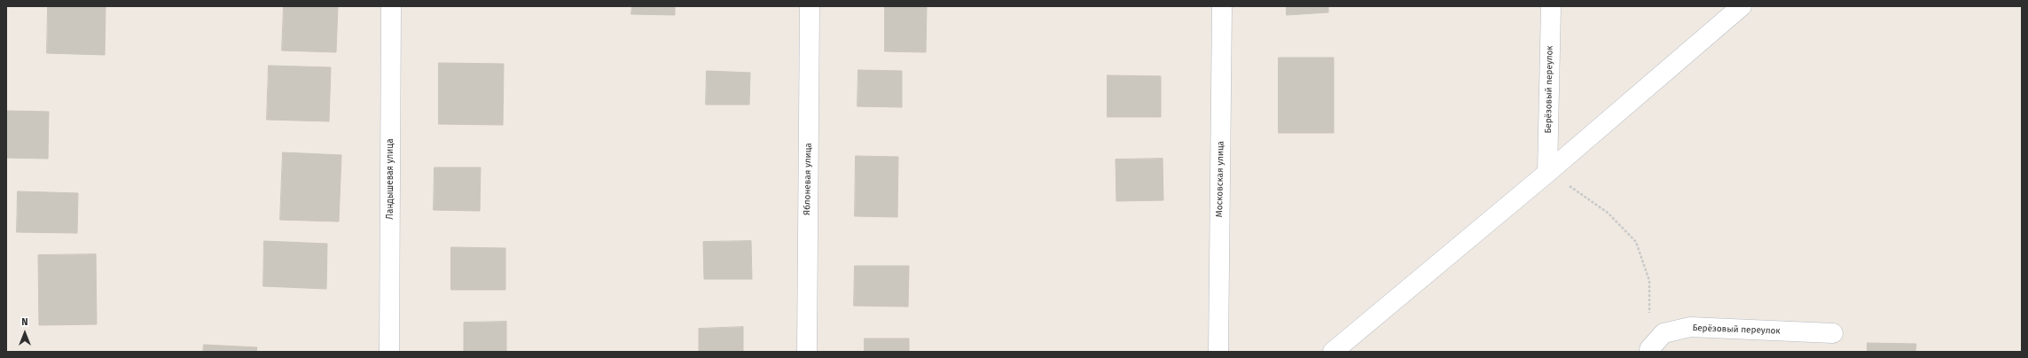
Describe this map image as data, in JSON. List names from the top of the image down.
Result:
{
  "streets": {
    "street": [
      "Берёзовый переулок",
      "Ландышевая улица",
      "Яблоневая улица",
      "Московская улица"
    ]
  },
  "north": "top"
}
